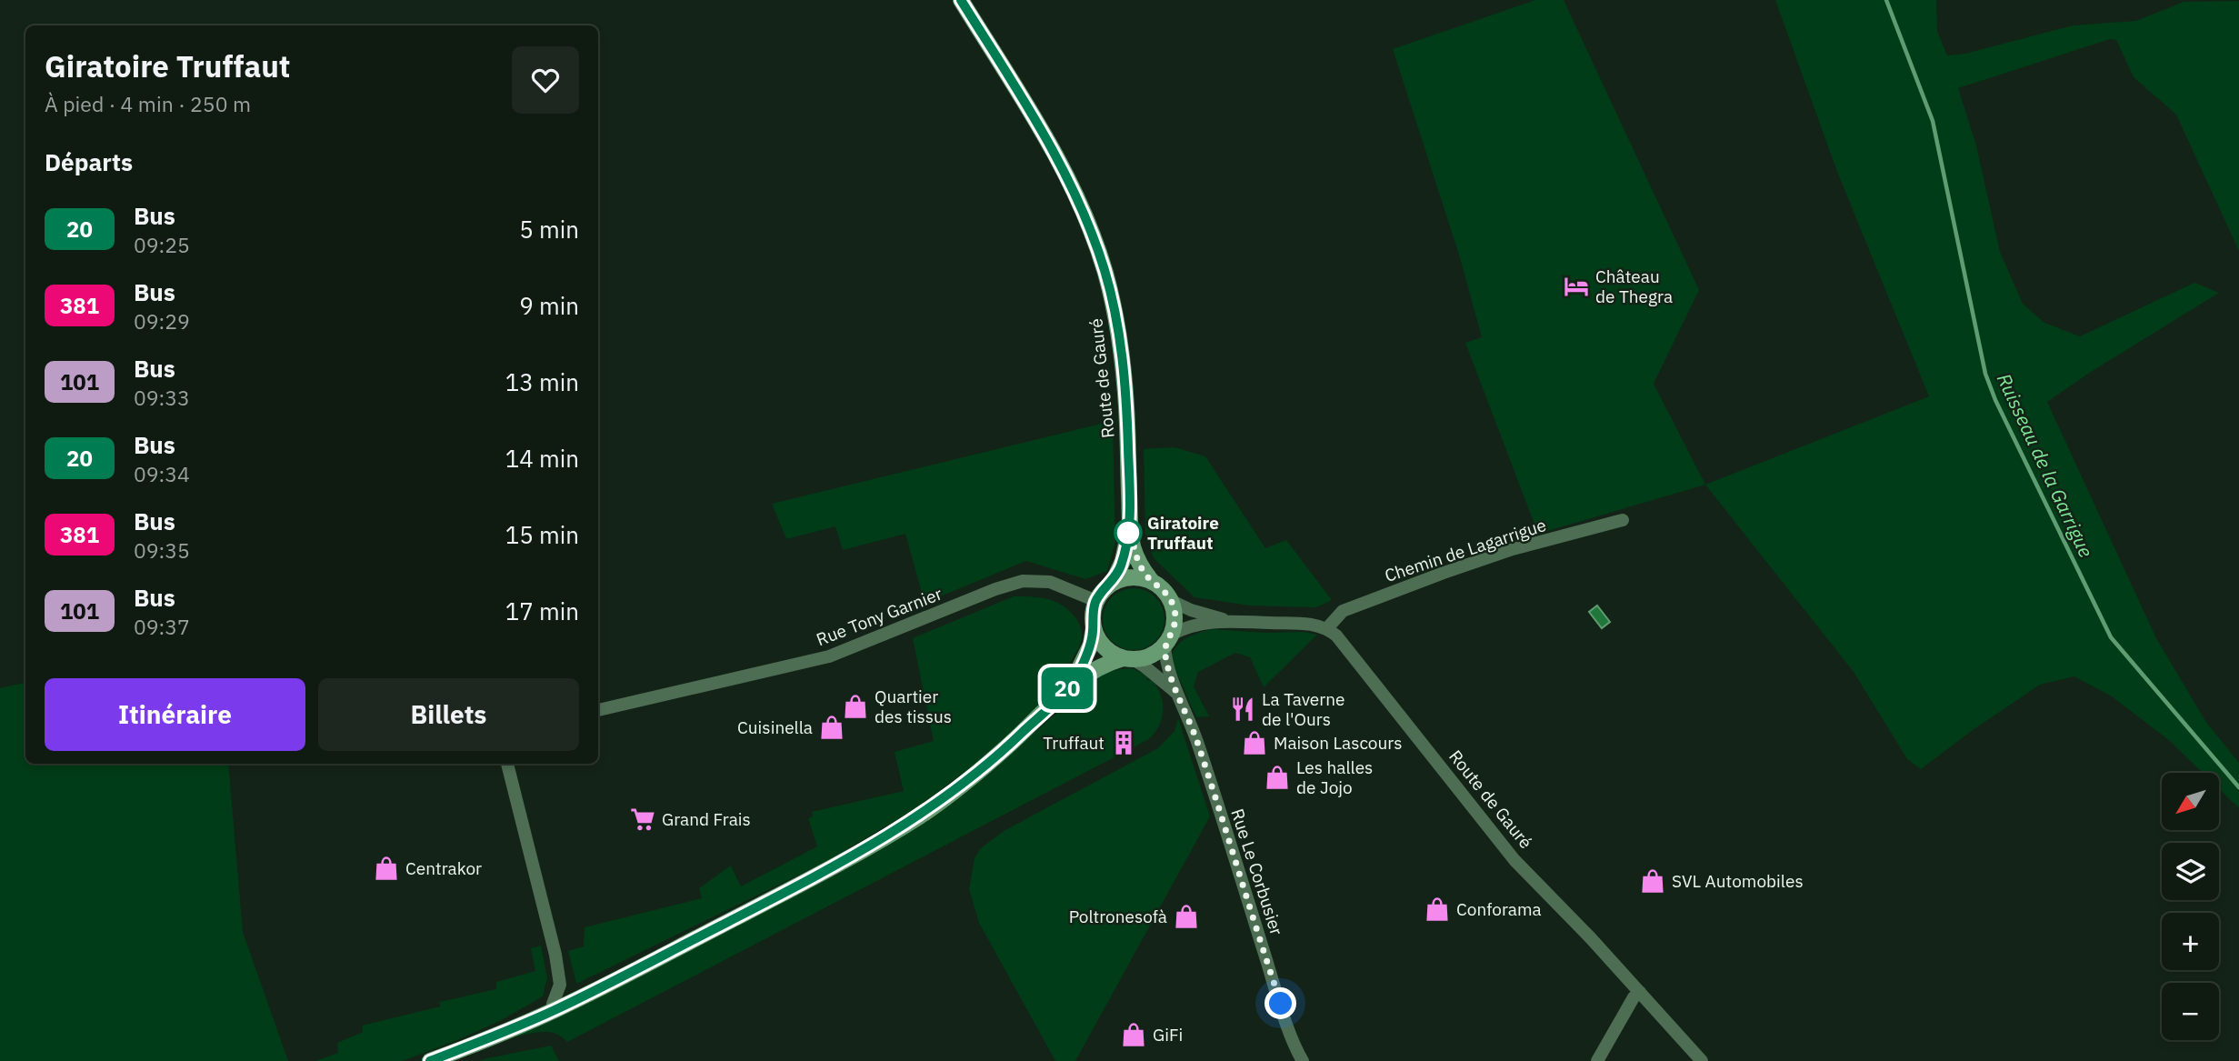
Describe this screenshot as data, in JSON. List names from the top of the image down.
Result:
{
  "streets": {
    "street": [
      "Route de Gauré",
      "Chemin de Lagarrigue",
      "Rue Tony Garnier",
      "Rue Le Corbusier"
    ]
  },
  "crossings": [
    ["Route de Gauré", "Chemin de Lagarrigue"],
    ["Route de Gauré", "Rue Tony Garnier"],
    ["Route de Gauré", "Rue Le Corbusier"],
    ["Rue Tony Garnier", "Rue Le Corbusier"]
  ],
  "water": ["Ruisseau de la Garrigue"],
  "places": {
    "hotel": ["Château de Thegra"],
    "other": ["Giratoire Truffaut"],
    "shop": [
      "Quartier des tissus",
      "Cuisinella",
      "Maison Lascours",
      "Les halles de Jojo",
      "Centrakor",
      "SVL Automobiles",
      "Conforama",
      "Poltronesofà",
      "GiFi"
    ],
    "restaurant": ["La Taverne de l'Ours"],
    "building": ["Truffaut"],
    "supermarket": ["Grand Frais"]
  },
  "lines": ["bus line 20"],
  "north": "bottom left",
  "page": {
    "on_map": "20",
    "heading": [
      ["Giratoire Truffaut", "À pied · 4 min · 250 m"],
      "Départs"
    ],
    "list": [
      {
        "mark": "20",
        "name": "Bus",
        "note": "09:25",
        "value": "5 min"
      },
      {
        "mark": "381",
        "name": "Bus",
        "note": "09:29",
        "value": "9 min"
      },
      {
        "mark": "101",
        "name": "Bus",
        "note": "09:33",
        "value": "13 min"
      },
      {
        "mark": "20",
        "name": "Bus",
        "note": "09:34",
        "value": "14 min"
      },
      {
        "mark": "381",
        "name": "Bus",
        "note": "09:35",
        "value": "15 min"
      },
      {
        "mark": "101",
        "name": "Bus",
        "note": "09:37",
        "value": "17 min"
      }
    ],
    "buttons": ["Itinéraire", "Billets"],
    "map_buttons": ["+", "−"]
  }
}
